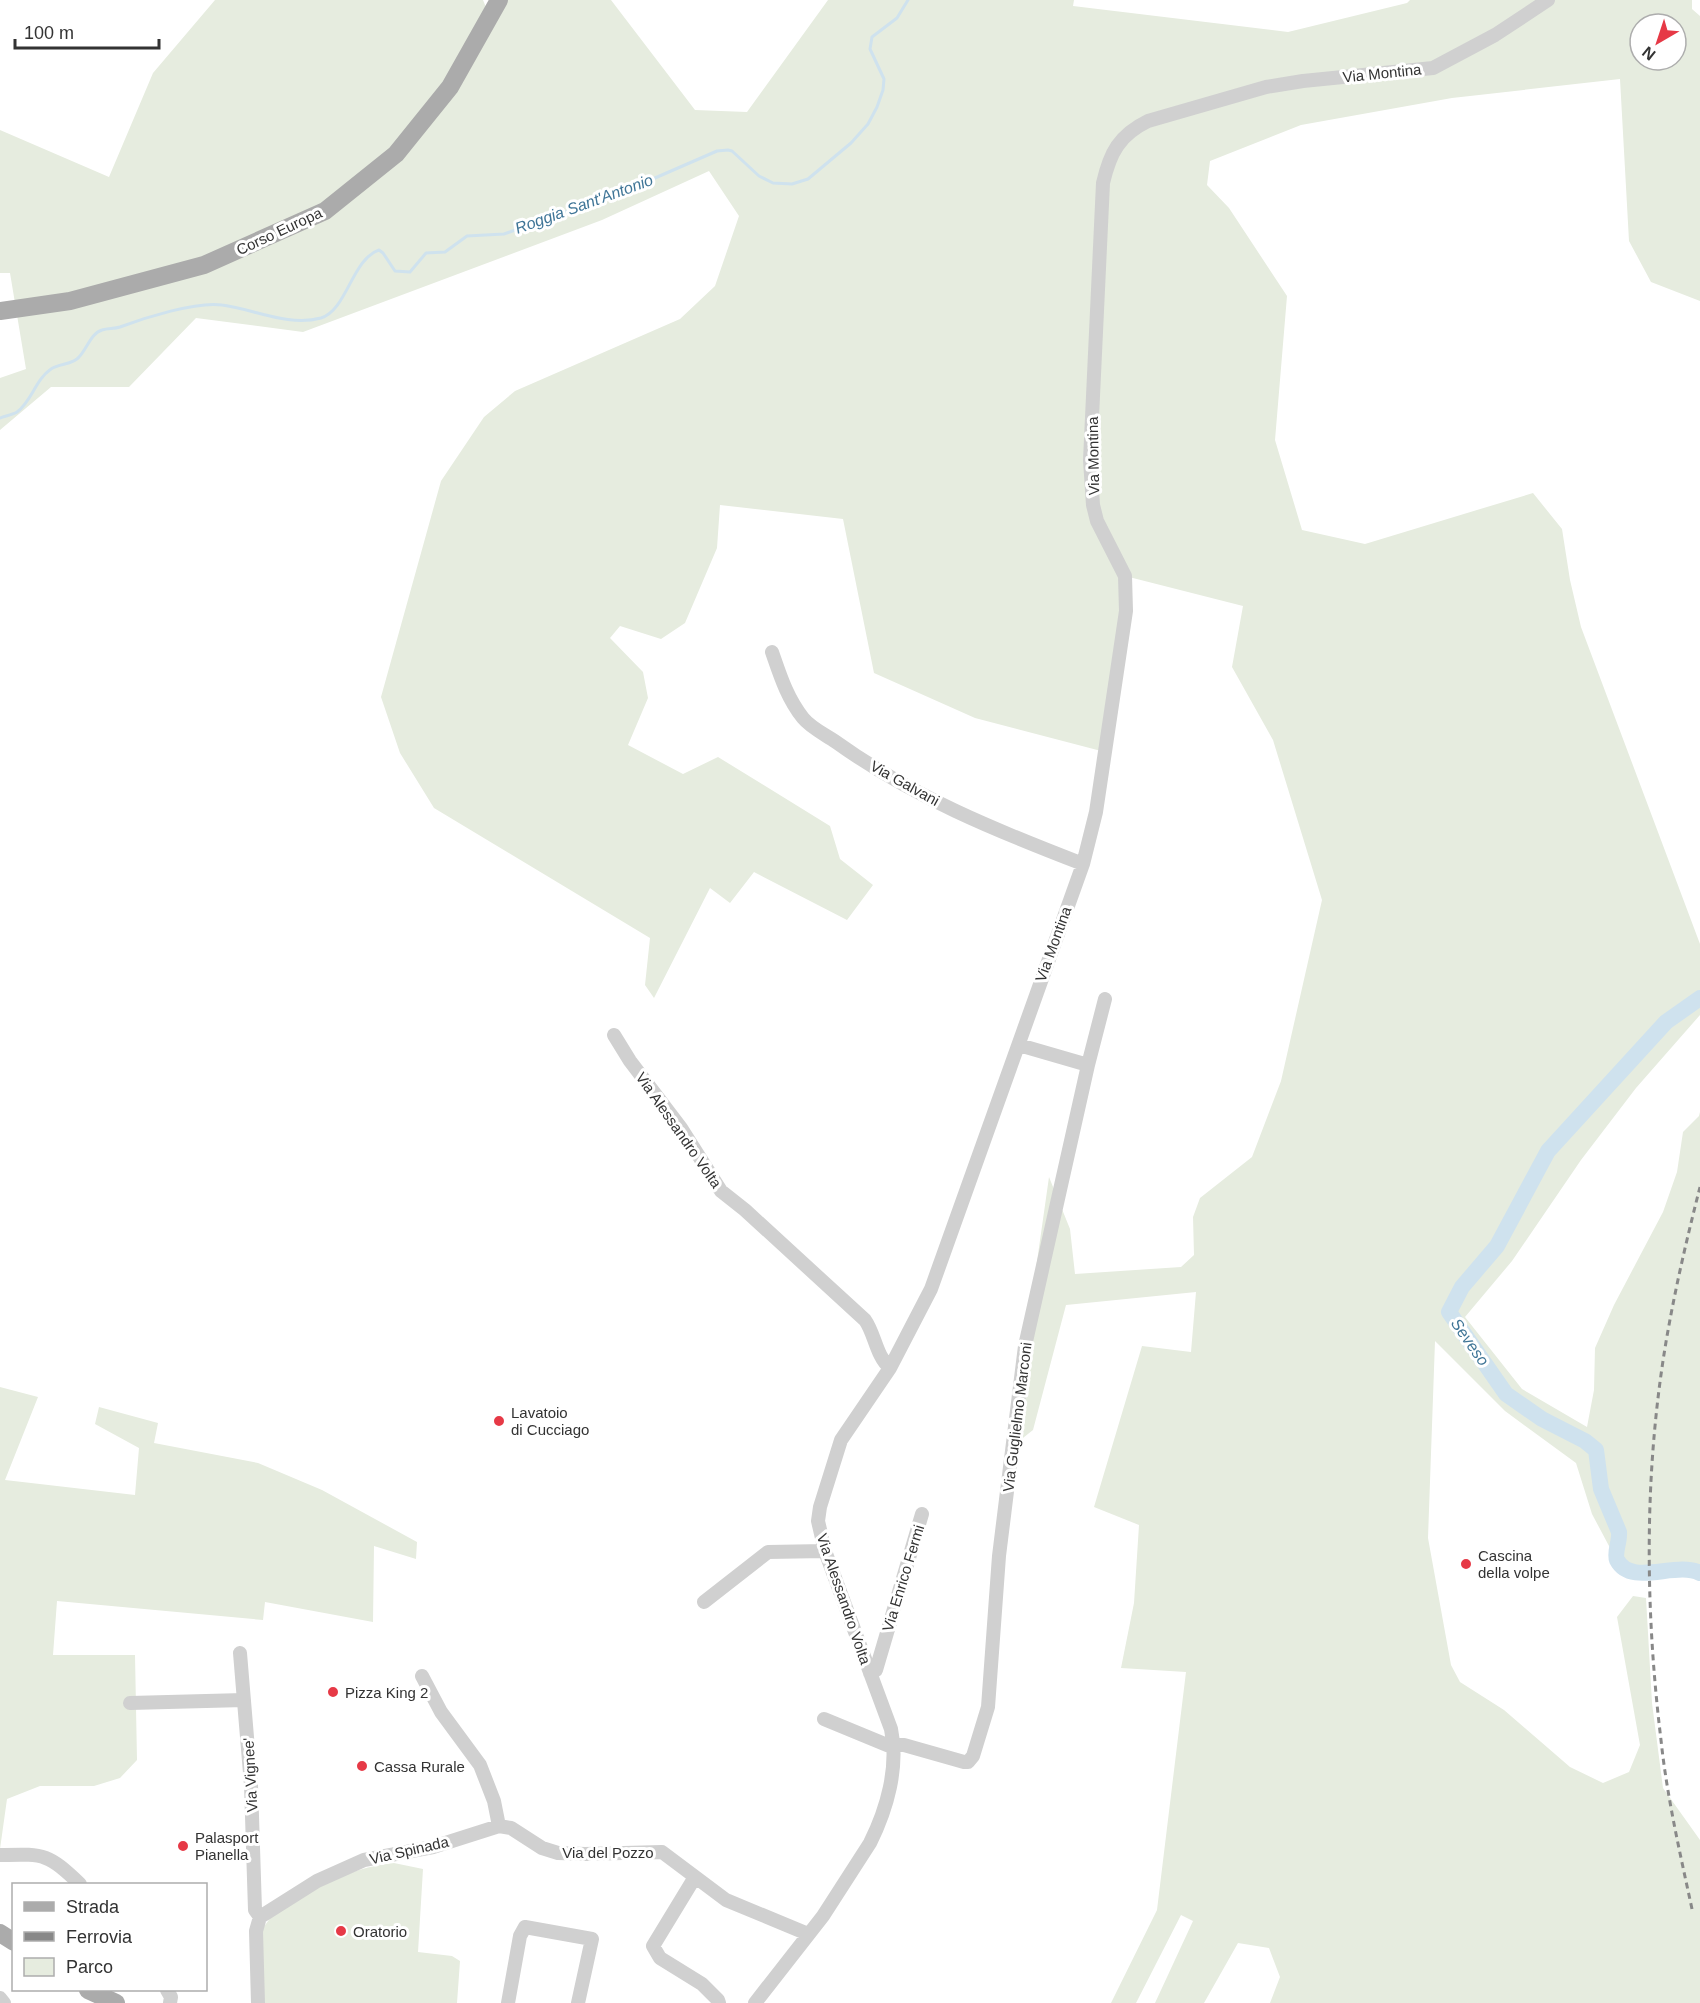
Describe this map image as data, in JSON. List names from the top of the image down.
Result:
{
  "streets": {
    "main road": ["Corso Europa"],
    "street": [
      "Via Montina",
      "Via Galvani",
      "Via Alessandro Volta",
      "Via Guglielmo Marconi",
      "Via Enrico Fermi",
      "Via Vignee'",
      "Via Spinada",
      "Via del Pozzo"
    ]
  },
  "crossings": [
    ["Via Montina", "Via Galvani"],
    ["Via Montina", "Via Alessandro Volta"],
    ["Via Alessandro Volta", "Via Guglielmo Marconi"],
    ["Via Alessandro Volta", "Via Enrico Fermi"],
    ["Via Alessandro Volta", "Via del Pozzo"],
    ["Via Vignee'", "Via Spinada"],
    ["Via Spinada", "Via del Pozzo"]
  ],
  "water": ["Roggia Sant'Antonio", "Seveso"],
  "places": [
    "Lavatoio di Cucciago",
    "Cascina della volpe",
    "Pizza King 2",
    "Cassa Rurale",
    "Palasport Pianella",
    "Oratorio"
  ],
  "legend": ["Strada", "Ferrovia", "Parco"],
  "scale_bar": "100 m",
  "north": "bottom left"
}
